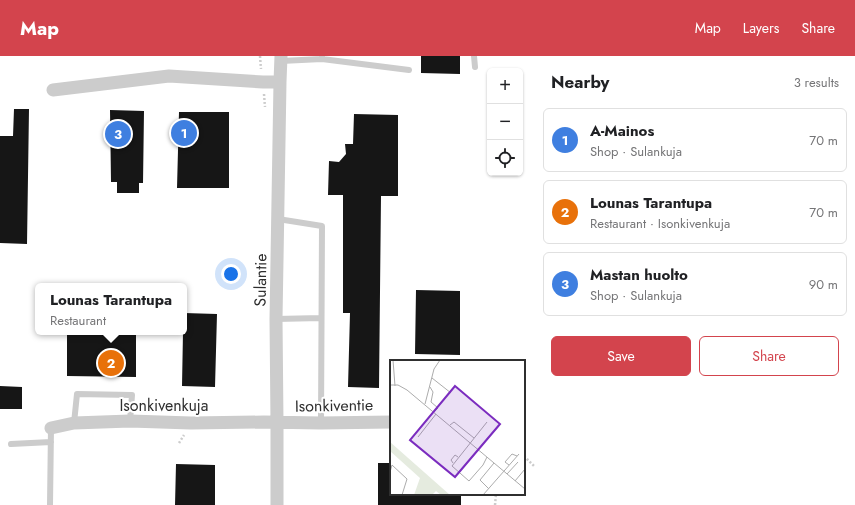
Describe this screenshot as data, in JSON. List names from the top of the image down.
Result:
{
  "streets": {
    "street": ["Sulantie", "Isonkivenkuja", "Isonkiventie"]
  },
  "crossings": [
    ["Sulantie", "Isonkivenkuja"],
    ["Sulantie", "Isonkiventie"],
    ["Isonkivenkuja", "Isonkiventie"]
  ],
  "page": {
    "header": "Map",
    "nav": ["Map", "Layers", "Share"],
    "heading": ["Nearby", "3 results"],
    "map_buttons": ["+", "−"],
    "list": [
      {
        "mark": "1",
        "name": "A-Mainos",
        "note": "Shop · Sulankuja",
        "value": "70 m"
      },
      {
        "mark": "2",
        "name": "Lounas Tarantupa",
        "note": "Restaurant · Isonkivenkuja",
        "value": "70 m"
      },
      {
        "mark": "3",
        "name": "Mastan huolto",
        "note": "Shop · Sulankuja",
        "value": "90 m"
      }
    ],
    "pins": ["1", "3", "2"],
    "popup": ["Lounas Tarantupa", "Restaurant"],
    "buttons": ["Save", "Share"]
  }
}
